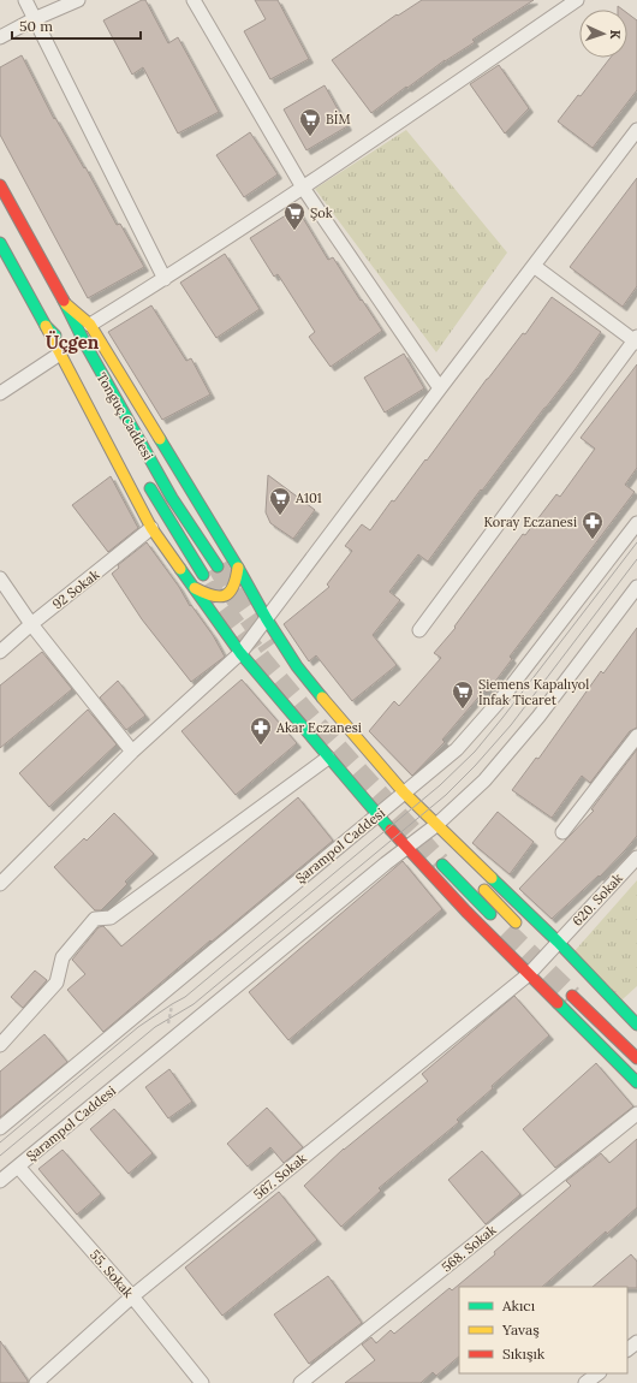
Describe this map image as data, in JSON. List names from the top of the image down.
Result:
{
  "streets": {
    "main road": ["Tonguç Caddesi"],
    "street": [
      "92 Sokak",
      "Şarampol Caddesi",
      "620. Sokak",
      "567. Sokak",
      "568. Sokak",
      "55. Sokak"
    ]
  },
  "crossings": [
    ["Şarampol Caddesi", "55. Sokak"],
    ["620. Sokak", "567. Sokak"],
    ["567. Sokak", "55. Sokak"]
  ],
  "districts": ["Üçgen"],
  "places": {
    "supermarket": [
      "BİM",
      "Şok",
      "A101",
      "Siemens Kapalıyol İnfak Ticaret"
    ],
    "pharmacy": ["Koray Eczanesi", "Akar Eczanesi"]
  },
  "legend": ["Akıcı", "Yavaş", "Sıkışık"],
  "scale_bar": "50 m",
  "north": "right"
}
